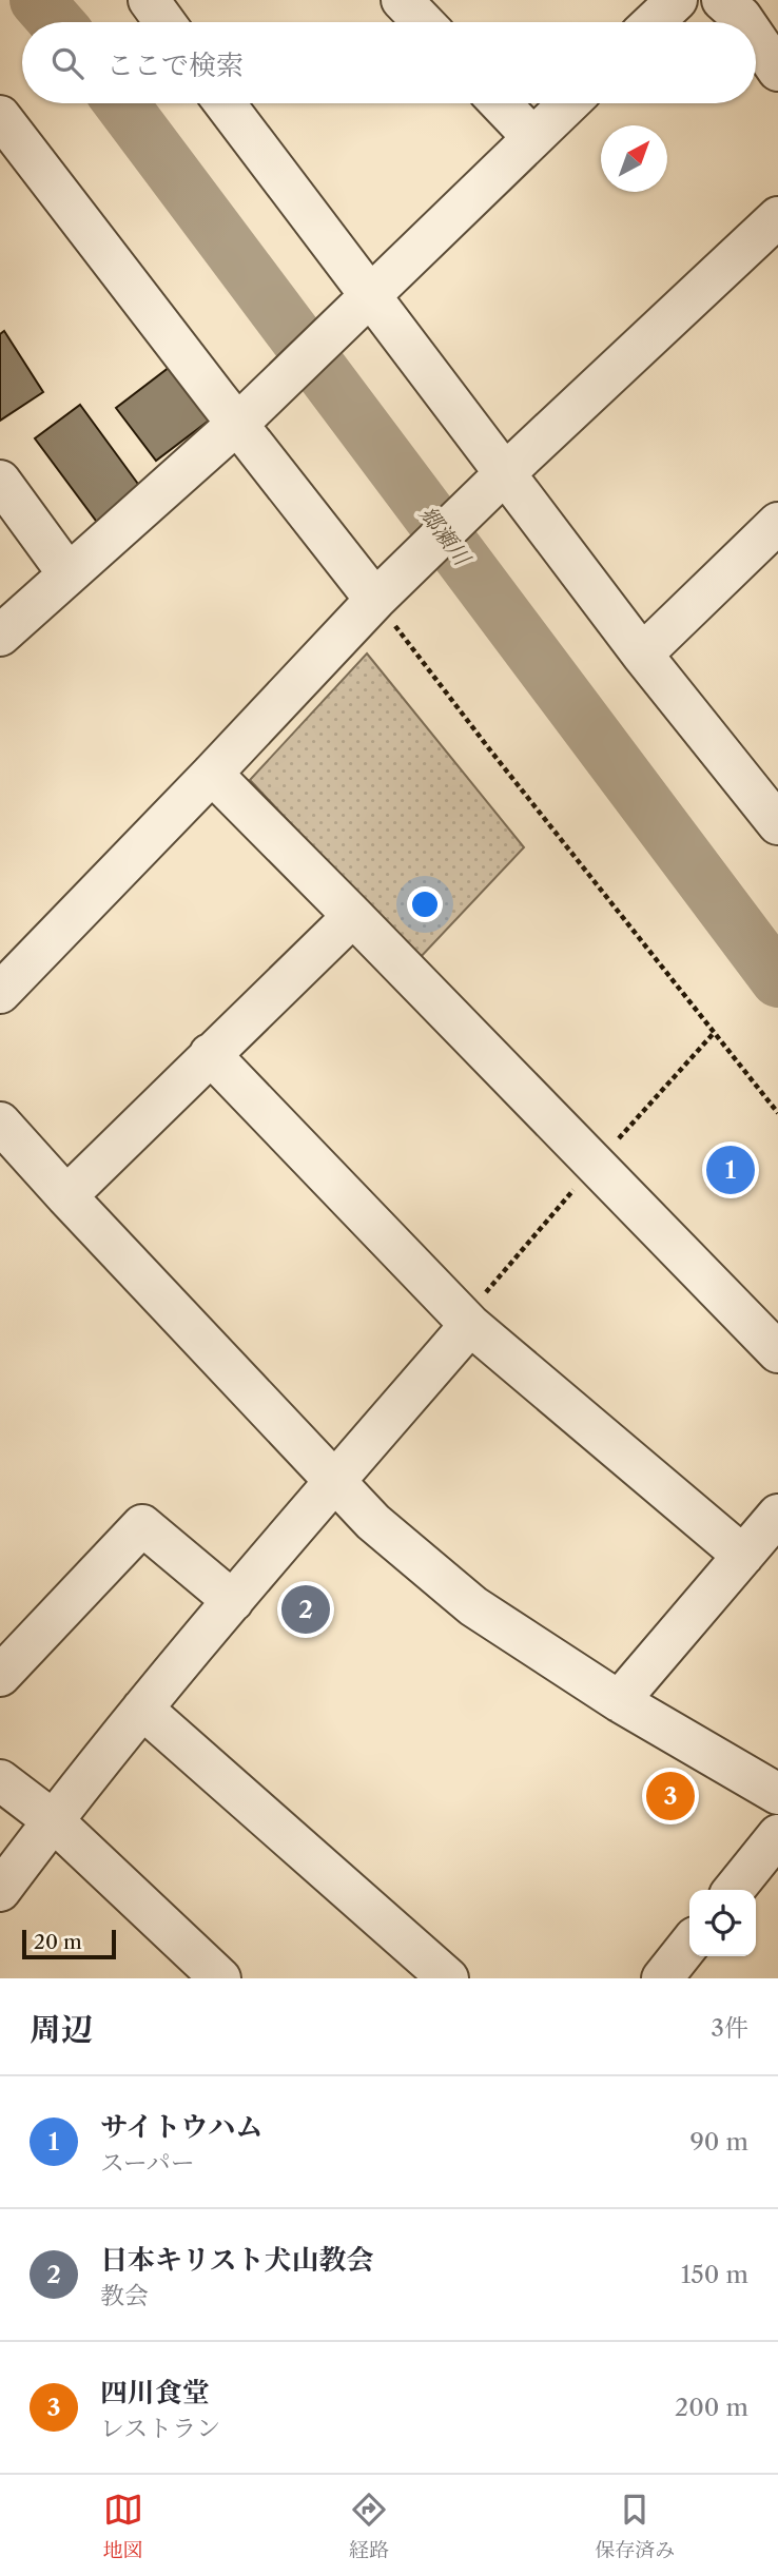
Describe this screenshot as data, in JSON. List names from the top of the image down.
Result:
{
  "water": ["郷瀬川"],
  "scale_bar": "20 m",
  "north": "top right",
  "page": {
    "search": "ここで検索",
    "pins": ["1", "2", "3"],
    "scale": "20 m",
    "heading": ["周辺", "3件"],
    "list": [
      {
        "mark": "1",
        "name": "サイトウハム",
        "note": "スーパー",
        "value": "90 m"
      },
      {
        "mark": "2",
        "name": "日本キリスト犬山教会",
        "note": "教会",
        "value": "150 m"
      },
      {
        "mark": "3",
        "name": "四川食堂",
        "note": "レストラン",
        "value": "200 m"
      }
    ],
    "nav": ["地図", "経路", "保存済み"]
  }
}
